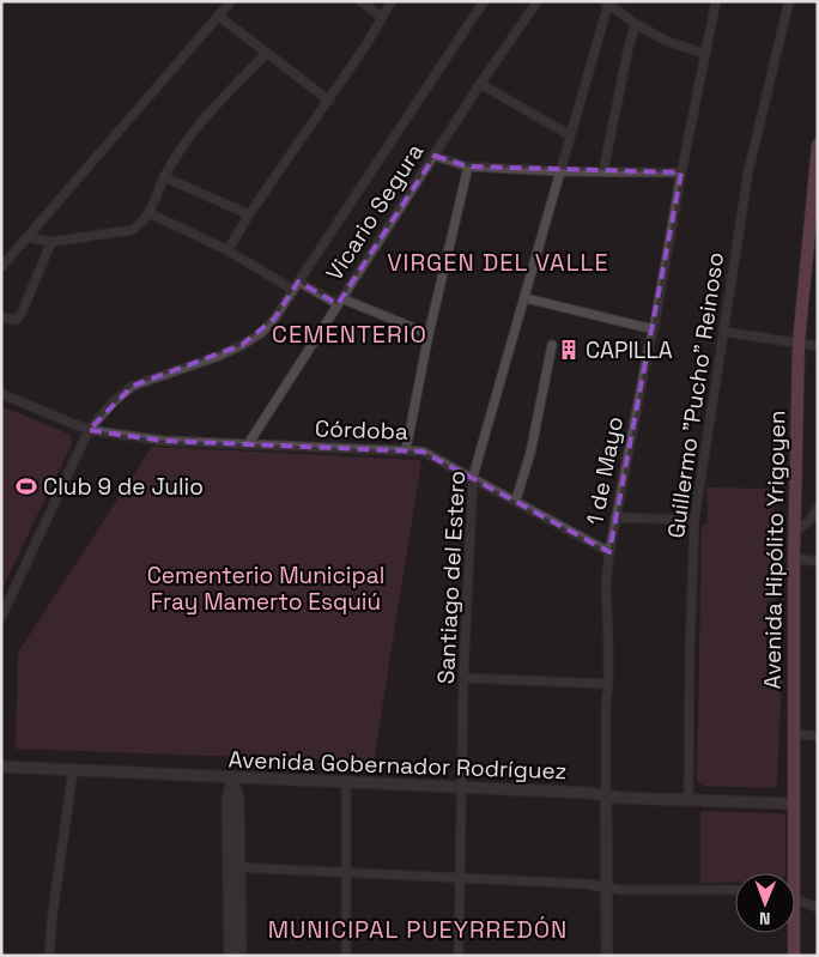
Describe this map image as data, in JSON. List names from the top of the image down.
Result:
{
  "streets": {
    "main road": ["Avenida Hipólito Yrigoyen"],
    "street": [
      "Vicario Segura",
      "Guillermo \"Pucho\" Reinoso",
      "Córdoba",
      "1 de Mayo",
      "Santiago del Estero",
      "Avenida Gobernador Rodríguez"
    ]
  },
  "crossings": [
    ["Vicario Segura", "Córdoba"],
    ["Guillermo \"Pucho\" Reinoso", "Avenida Gobernador Rodríguez"],
    ["Córdoba", "1 de Mayo"],
    ["Córdoba", "Santiago del Estero"],
    ["1 de Mayo", "Avenida Gobernador Rodríguez"],
    ["Avenida Hipólito Yrigoyen", "Avenida Gobernador Rodríguez"],
    ["Santiago del Estero", "Avenida Gobernador Rodríguez"]
  ],
  "districts": ["VIRGEN DEL VALLE", "CEMENTERIO", "MUNICIPAL PUEYRREDÓN"],
  "parks": ["Cementerio Municipal Fray Mamerto Esquiú"],
  "places": {
    "building": ["CAPILLA"],
    "sports": ["Club 9 de Julio"]
  },
  "north": "bottom"
}
